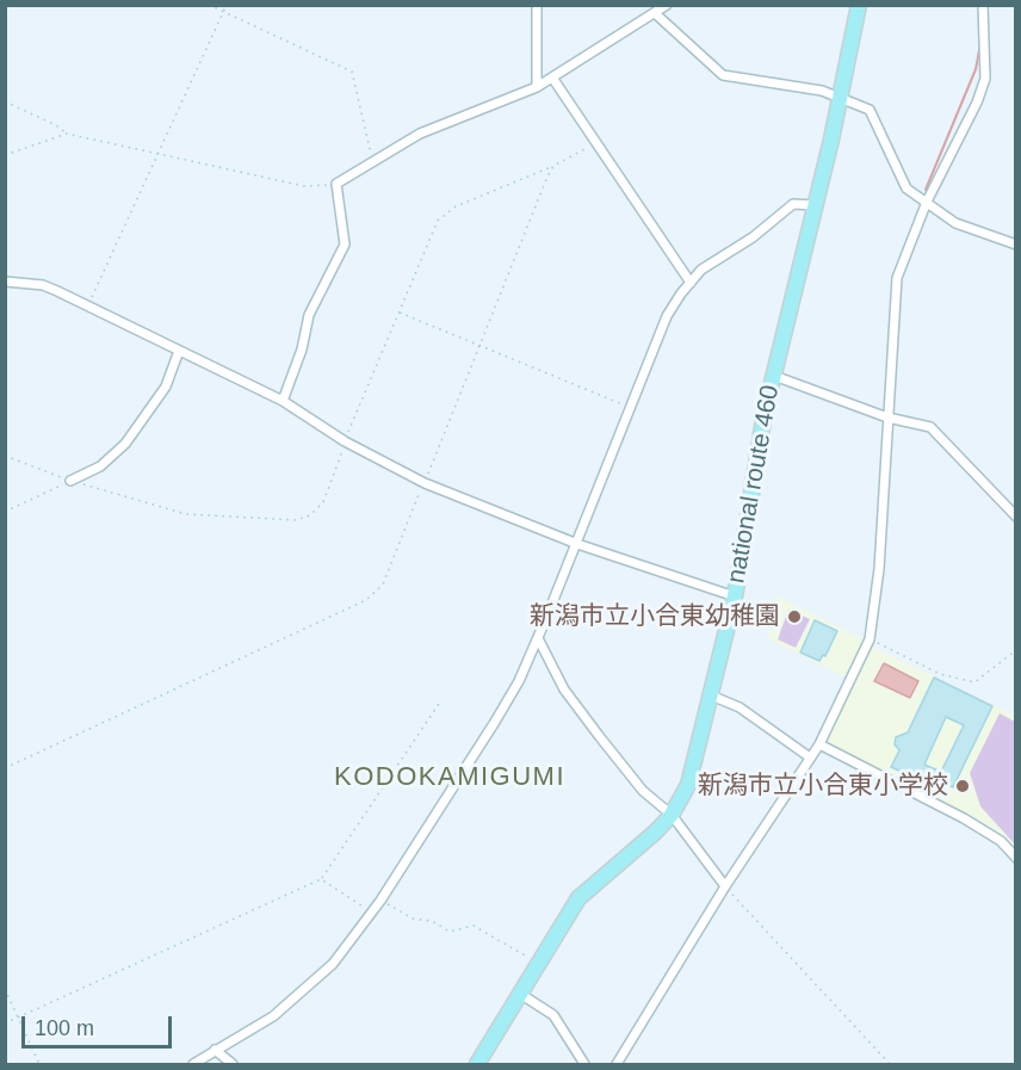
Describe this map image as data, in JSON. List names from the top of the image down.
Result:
{
  "streets": {
    "highway": ["national route 460"]
  },
  "districts": ["KODOKAMIGUMI"],
  "places": ["新潟市立小合東幼稚園", "新潟市立小合東小学校"],
  "scale_bar": "100 m"
}
